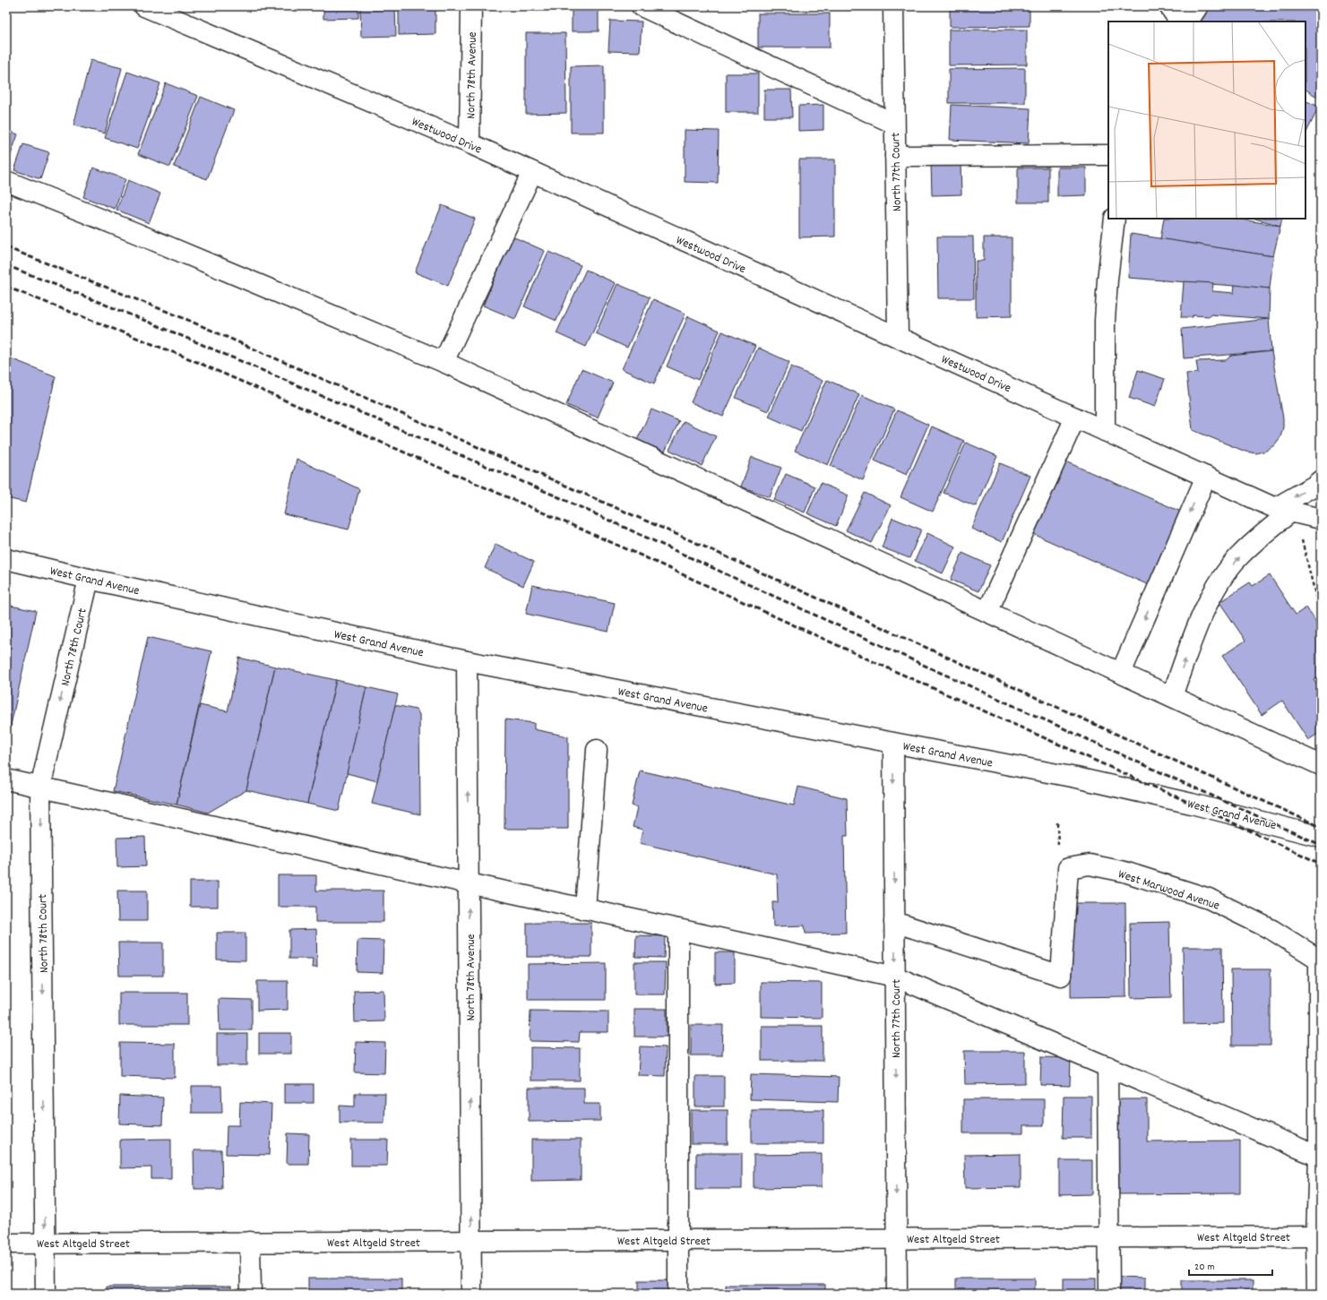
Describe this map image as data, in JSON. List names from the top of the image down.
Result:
{
  "streets": {
    "street": [
      "North 78th Avenue",
      "Westwood Drive",
      "North 77th Court",
      "West Grand Avenue",
      "North 78th Court",
      "West Marwood Avenue",
      "West Altgeld Street"
    ]
  },
  "crossings": [
    ["North 78th Avenue", "Westwood Drive"],
    ["North 78th Avenue", "West Grand Avenue"],
    ["North 78th Avenue", "West Altgeld Street"],
    ["Westwood Drive", "North 77th Court"],
    ["North 77th Court", "West Grand Avenue"],
    ["North 77th Court", "West Marwood Avenue"],
    ["North 77th Court", "West Altgeld Street"],
    ["West Grand Avenue", "North 78th Court"],
    ["North 78th Court", "West Altgeld Street"]
  ],
  "one_way": ["North 78th Avenue", "North 77th Court", "North 78th Court"],
  "scale_bar": "20 m"
}
